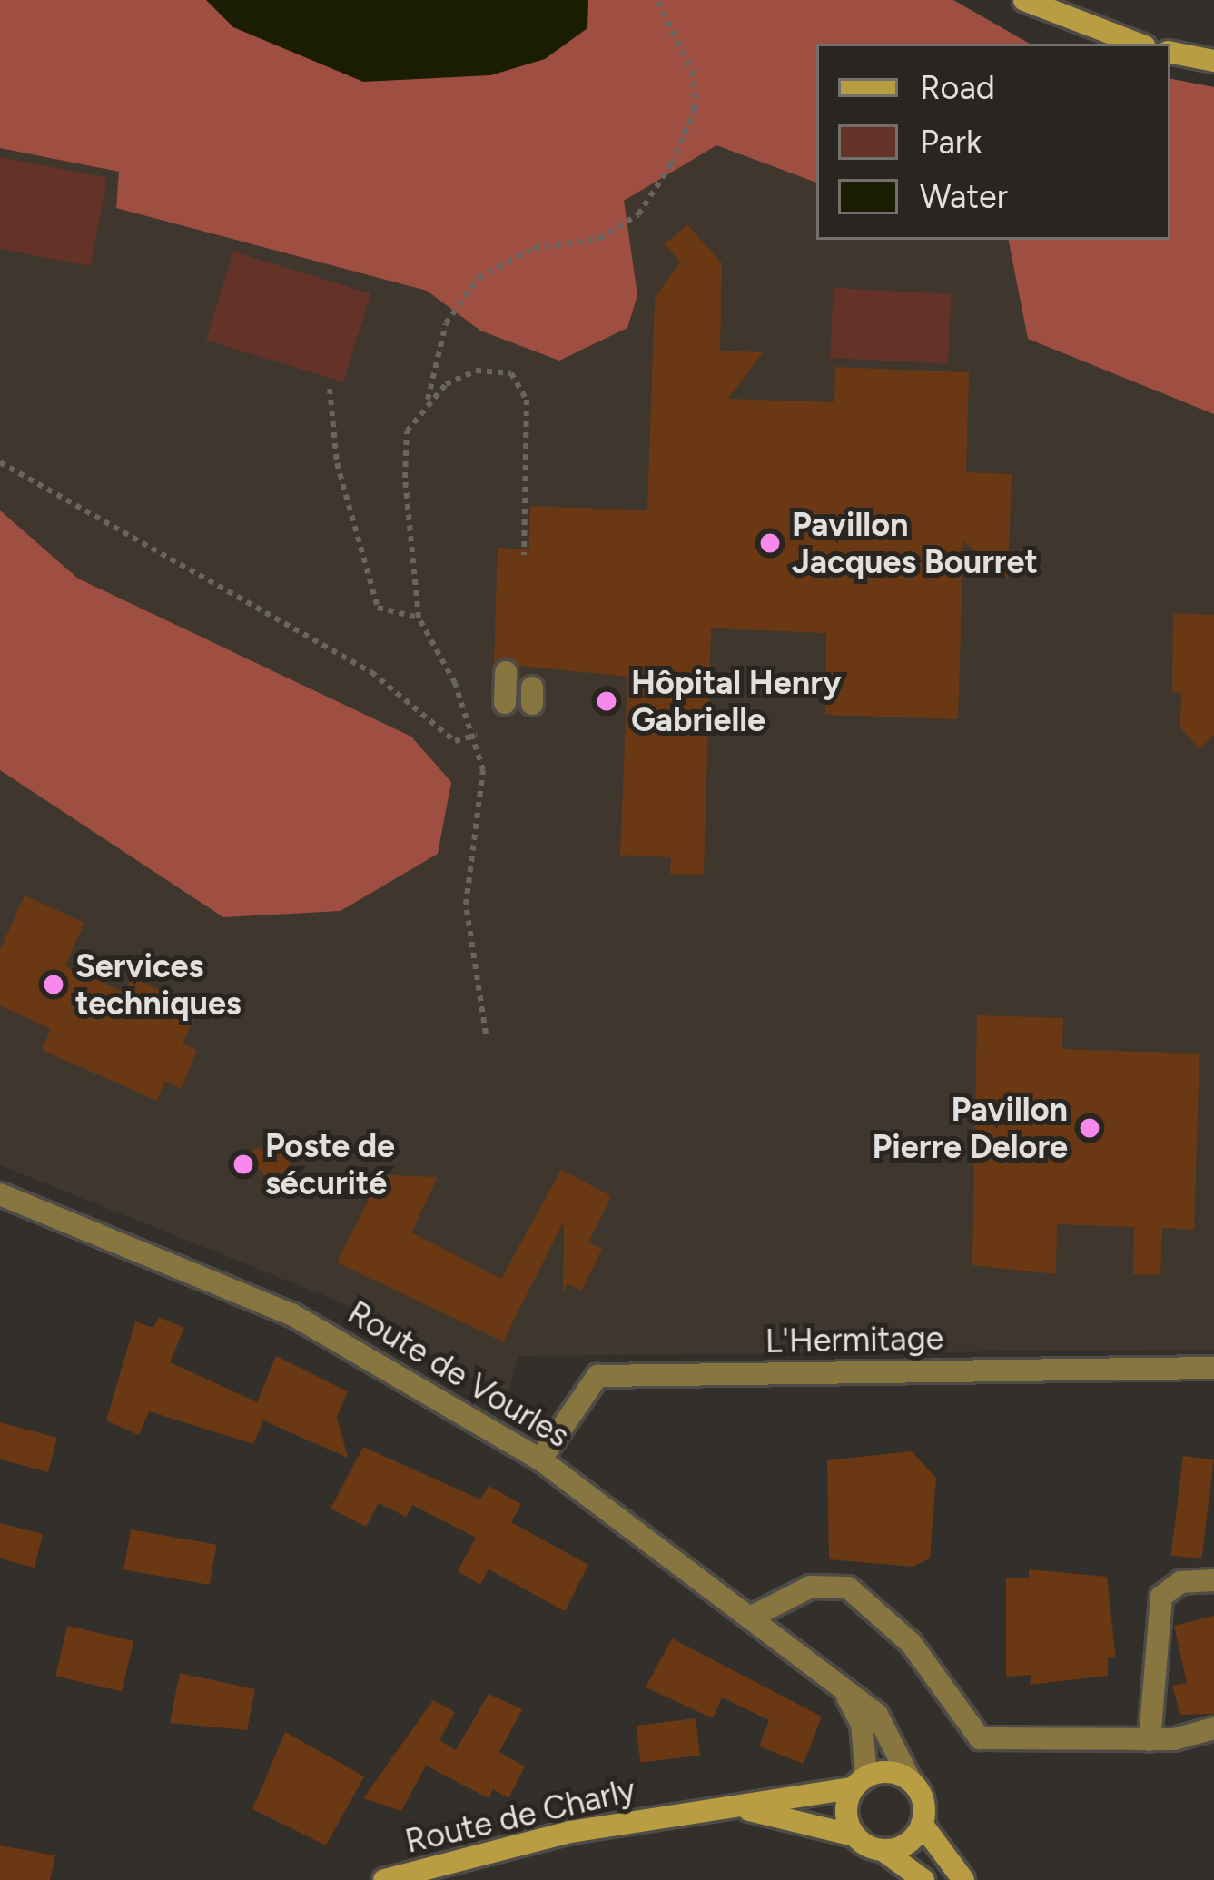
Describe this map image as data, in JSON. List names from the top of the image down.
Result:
{
  "streets": {
    "main road": ["Route de Charly"],
    "street": ["L'Hermitage", "Route de Vourles"]
  },
  "crossings": [
    ["L'Hermitage", "Route de Vourles"],
    ["Route de Vourles", "Route de Charly"]
  ],
  "places": [
    "Pavillon Jacques Bourret",
    "Hôpital Henry Gabrielle",
    "Services techniques",
    "Pavillon Pierre Delore",
    "Poste de sécurité"
  ],
  "legend": ["Road", "Park", "Water"]
}
